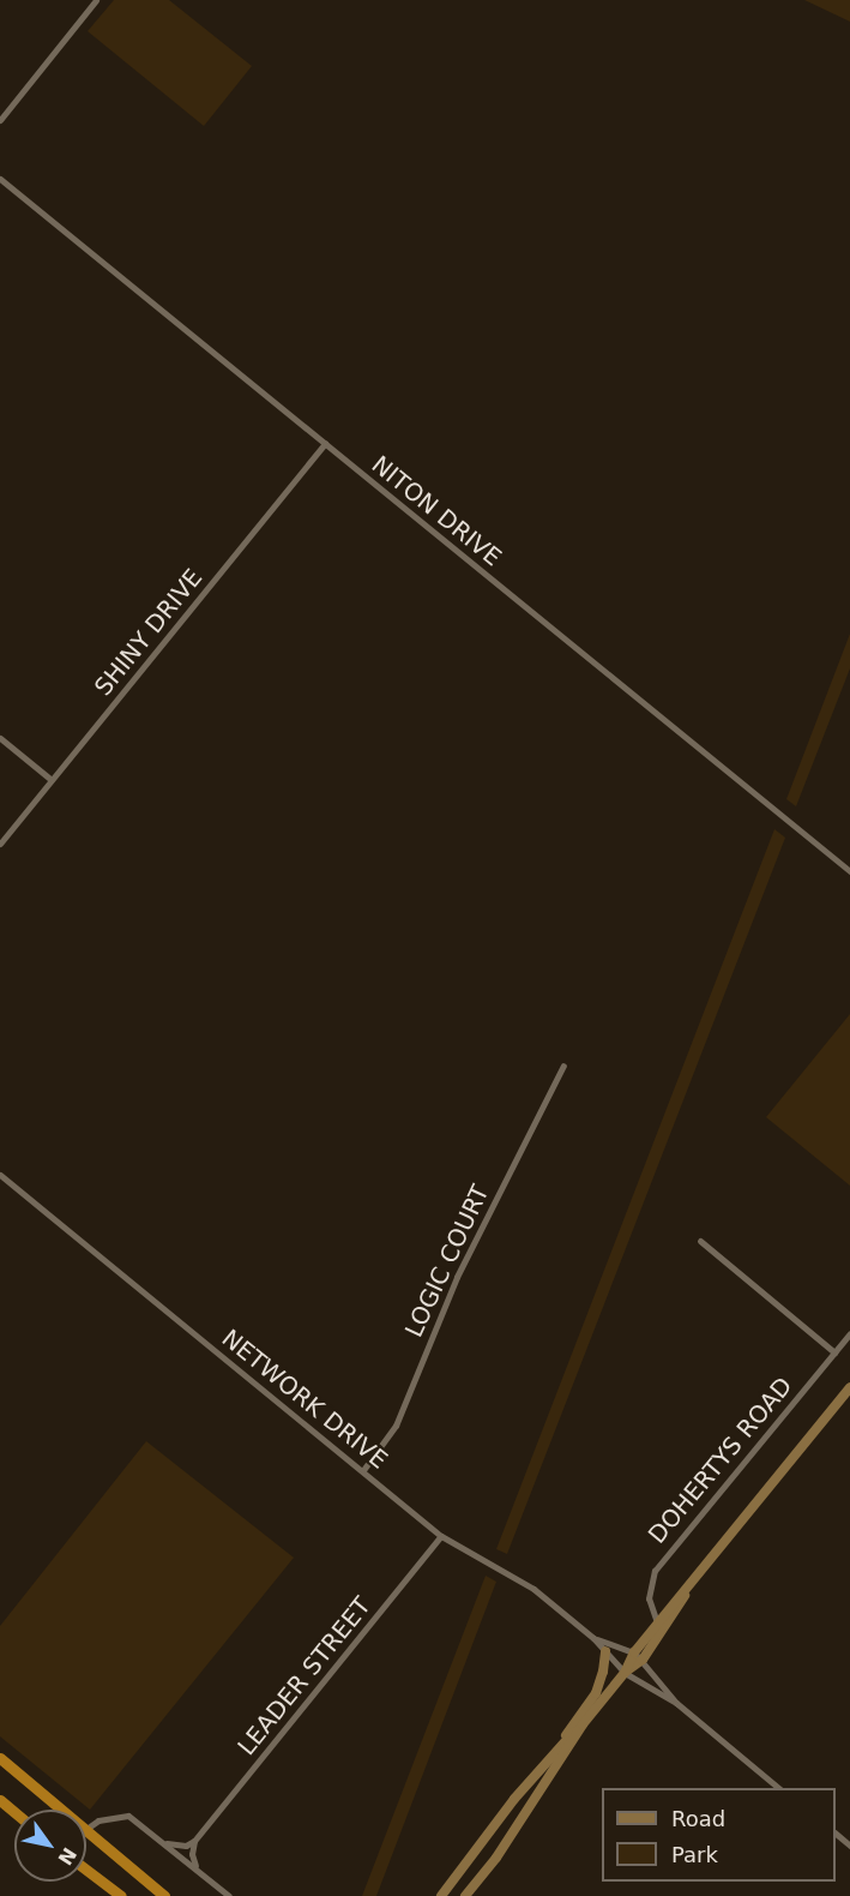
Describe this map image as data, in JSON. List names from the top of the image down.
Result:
{
  "streets": {
    "street": [
      "NITON DRIVE",
      "SHINY DRIVE",
      "LOGIC COURT",
      "NETWORK DRIVE",
      "DOHERTYS ROAD",
      "LEADER STREET"
    ]
  },
  "crossings": [
    ["NITON DRIVE", "SHINY DRIVE"],
    ["LOGIC COURT", "NETWORK DRIVE"],
    ["NETWORK DRIVE", "LEADER STREET"]
  ],
  "legend": ["Road", "Park"],
  "north": "bottom right"
}
